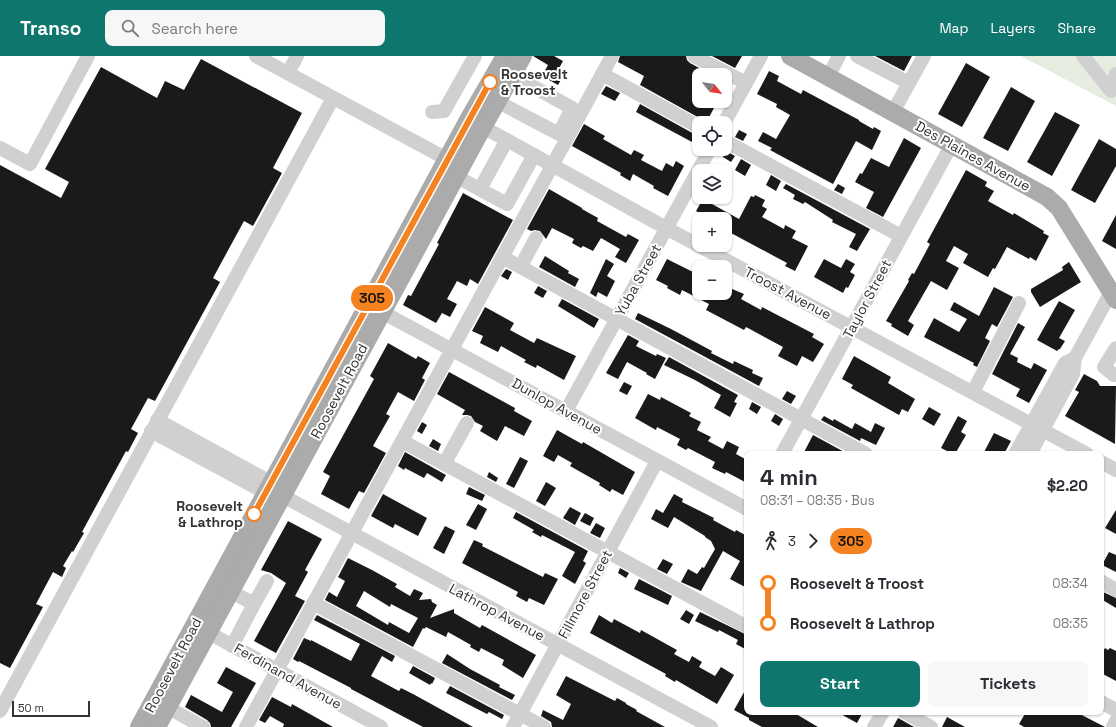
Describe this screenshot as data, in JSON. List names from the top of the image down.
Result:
{
  "streets": {
    "main road": ["Des Plaines Avenue", "Roosevelt Road"],
    "street": [
      "Yuba Street",
      "Troost Avenue",
      "Taylor Street",
      "Dunlop Avenue",
      "Fillmore Street",
      "Lathrop Avenue",
      "Ferdinand Avenue"
    ]
  },
  "crossings": [
    ["Des Plaines Avenue", "Taylor Street"],
    ["Yuba Street", "Troost Avenue"],
    ["Yuba Street", "Dunlop Avenue"],
    ["Troost Avenue", "Taylor Street"],
    ["Troost Avenue", "Roosevelt Road"],
    ["Roosevelt Road", "Dunlop Avenue"],
    ["Roosevelt Road", "Lathrop Avenue"],
    ["Roosevelt Road", "Ferdinand Avenue"],
    ["Dunlop Avenue", "Fillmore Street"],
    ["Fillmore Street", "Lathrop Avenue"]
  ],
  "places": ["Roosevelt & Troost", "Roosevelt & Lathrop"],
  "lines": ["bus line 305"],
  "scale_bar": "50 m",
  "north": "bottom right",
  "page": {
    "header": "Transo",
    "search": "Search here",
    "nav": ["Map", "Layers", "Share"],
    "on_map": "305",
    "map_buttons": ["+", "−"],
    "heading": ["4 min", "08:31 – 08:35 · Bus", "$2.20"],
    "legs": ["3", "305"],
    "list": [
      {
        "name": "Roosevelt & Troost",
        "value": "08:34"
      },
      {
        "name": "Roosevelt & Lathrop",
        "value": "08:35"
      }
    ],
    "buttons": ["Start", "Tickets"],
    "scale": "50 m"
  }
}
